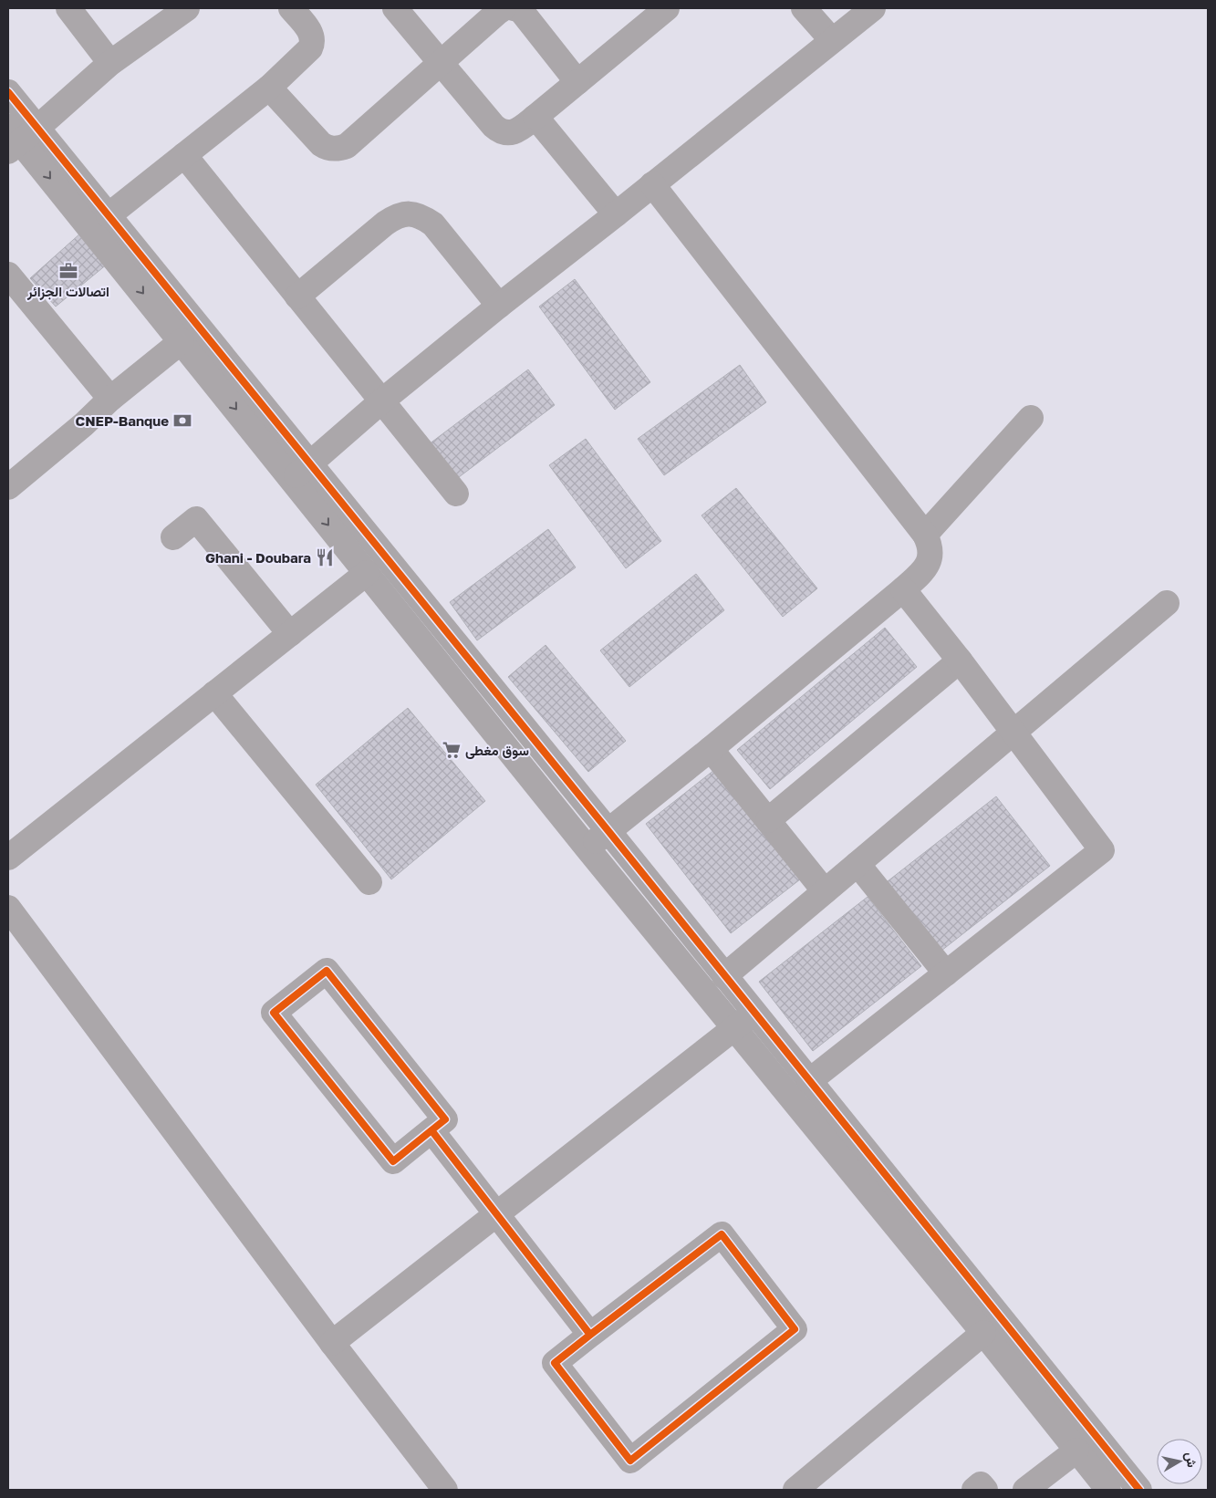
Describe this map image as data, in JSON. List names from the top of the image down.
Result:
{
  "places": {
    "office": ["اتصالات الجزائر"],
    "bank": ["CNEP-Banque"],
    "restaurant": ["Ghani - Doubara"],
    "supermarket": ["سوق مغطى"]
  },
  "north": "right"
}
